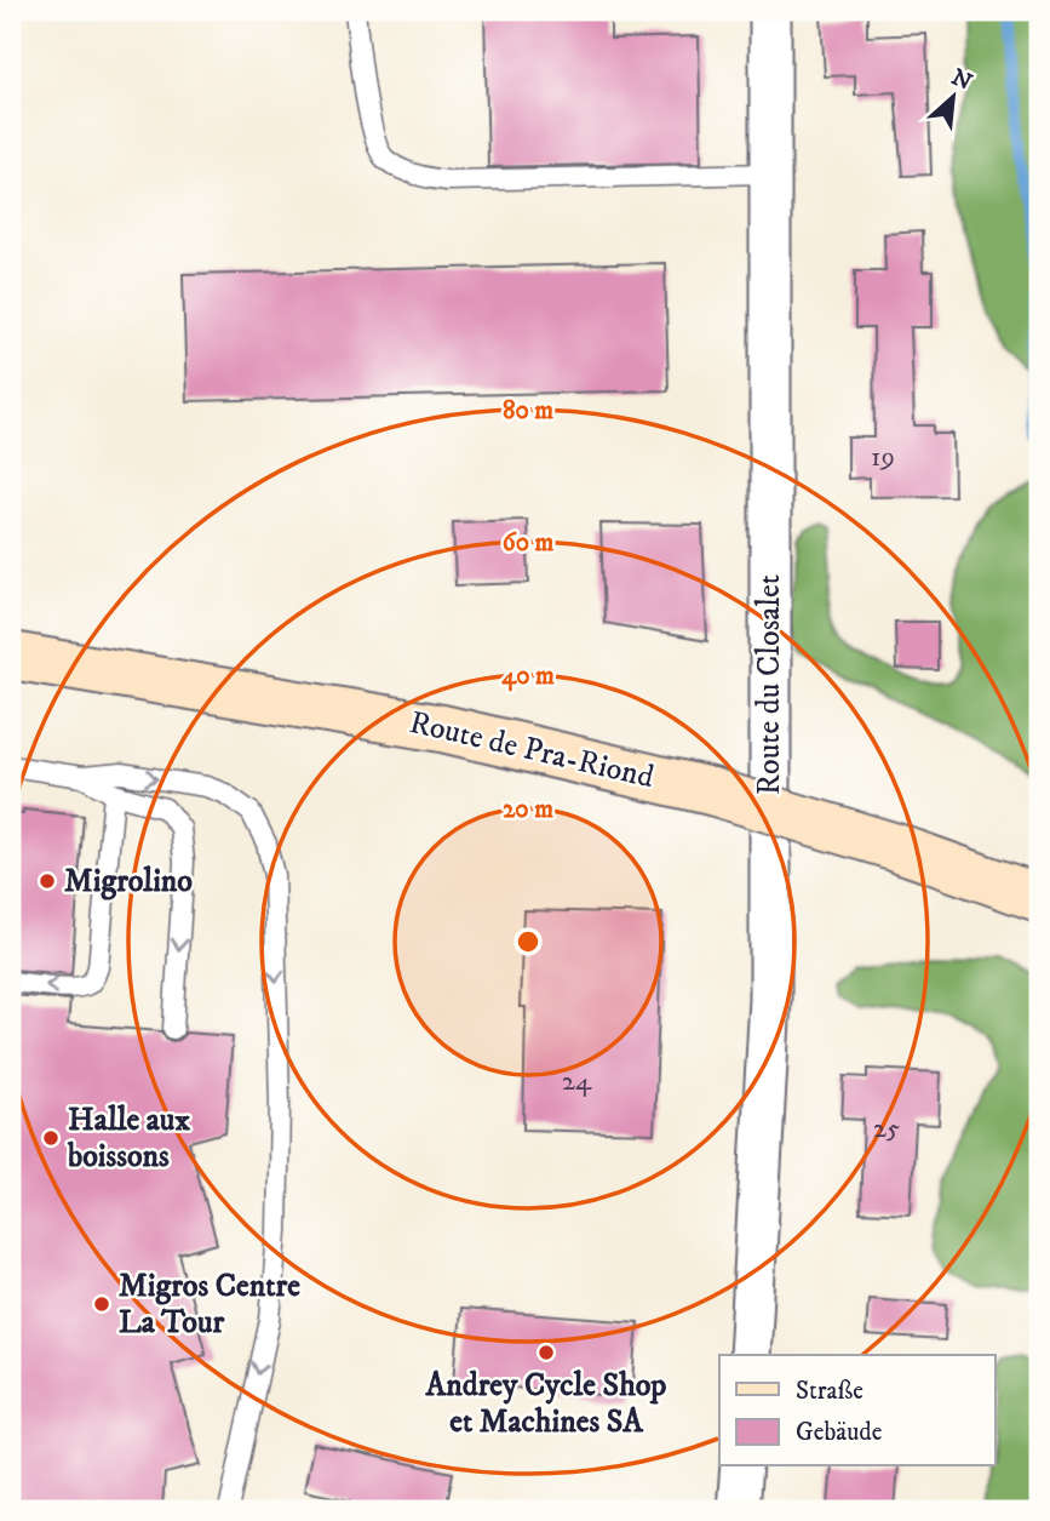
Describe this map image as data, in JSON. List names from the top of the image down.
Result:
{
  "streets": {
    "main road": ["Route de Pra-Riond"],
    "street": ["Route du Closalet"]
  },
  "places": [
    "Migrolino",
    "Halle aux boissons",
    "Migros Centre La Tour",
    "Andrey Cycle Shop et Machines SA"
  ],
  "house_numbers": ["19", "24", "25"],
  "legend": ["Straße", "Gebäude"],
  "north": "top right",
  "rings": [
    "80 m",
    "60 m",
    "40 m",
    "20 m"
  ]
}
